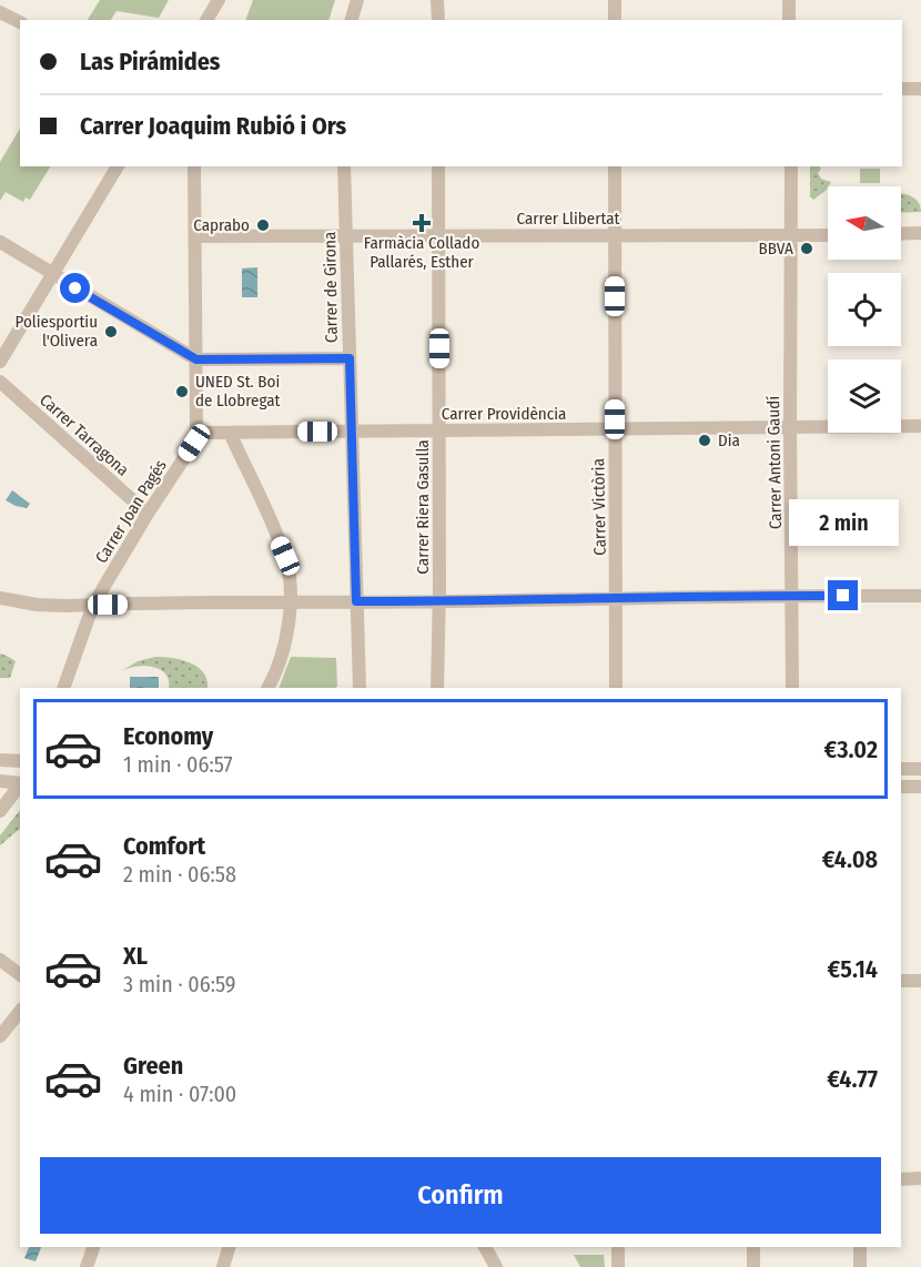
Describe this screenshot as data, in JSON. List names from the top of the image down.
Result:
{
  "streets": {
    "street": [
      "Carrer Llibertat",
      "Carrer de Girona",
      "Carrer Providència",
      "Carrer Tarragona",
      "Carrer Antoni Gaudí",
      "Carrer Riera Gasulla",
      "Carrer Victòria",
      "Carrer Joan Pagés"
    ]
  },
  "crossings": [
    ["Carrer Llibertat", "Carrer de Girona"],
    ["Carrer Llibertat", "Carrer Antoni Gaudí"],
    ["Carrer Llibertat", "Carrer Riera Gasulla"],
    ["Carrer Llibertat", "Carrer Victòria"],
    ["Carrer de Girona", "Carrer Providència"],
    ["Carrer Providència", "Carrer Antoni Gaudí"],
    ["Carrer Providència", "Carrer Riera Gasulla"],
    ["Carrer Providència", "Carrer Victòria"],
    ["Carrer Providència", "Carrer Joan Pagés"],
    ["Carrer Tarragona", "Carrer Joan Pagés"]
  ],
  "places": {
    "health": ["Farmàcia Collado Pallarés, Esther"],
    "other": [
      "Caprabo",
      "BBVA",
      "Poliesportiu l'Olivera",
      "UNED St. Boi de Llobregat",
      "Dia"
    ]
  },
  "north": "left",
  "page": {
    "banner": ["Las Pirámides", "Carrer Joaquim Rubió i Ors"],
    "bubble": "2 min",
    "list": [
      {
        "name": "Economy",
        "note": "1 min · 06:57",
        "value": "€3.02"
      },
      {
        "name": "Comfort",
        "note": "2 min · 06:58",
        "value": "€4.08"
      },
      {
        "name": "XL",
        "note": "3 min · 06:59",
        "value": "€5.14"
      },
      {
        "name": "Green",
        "note": "4 min · 07:00",
        "value": "€4.77"
      }
    ],
    "buttons": "Confirm"
  }
}
